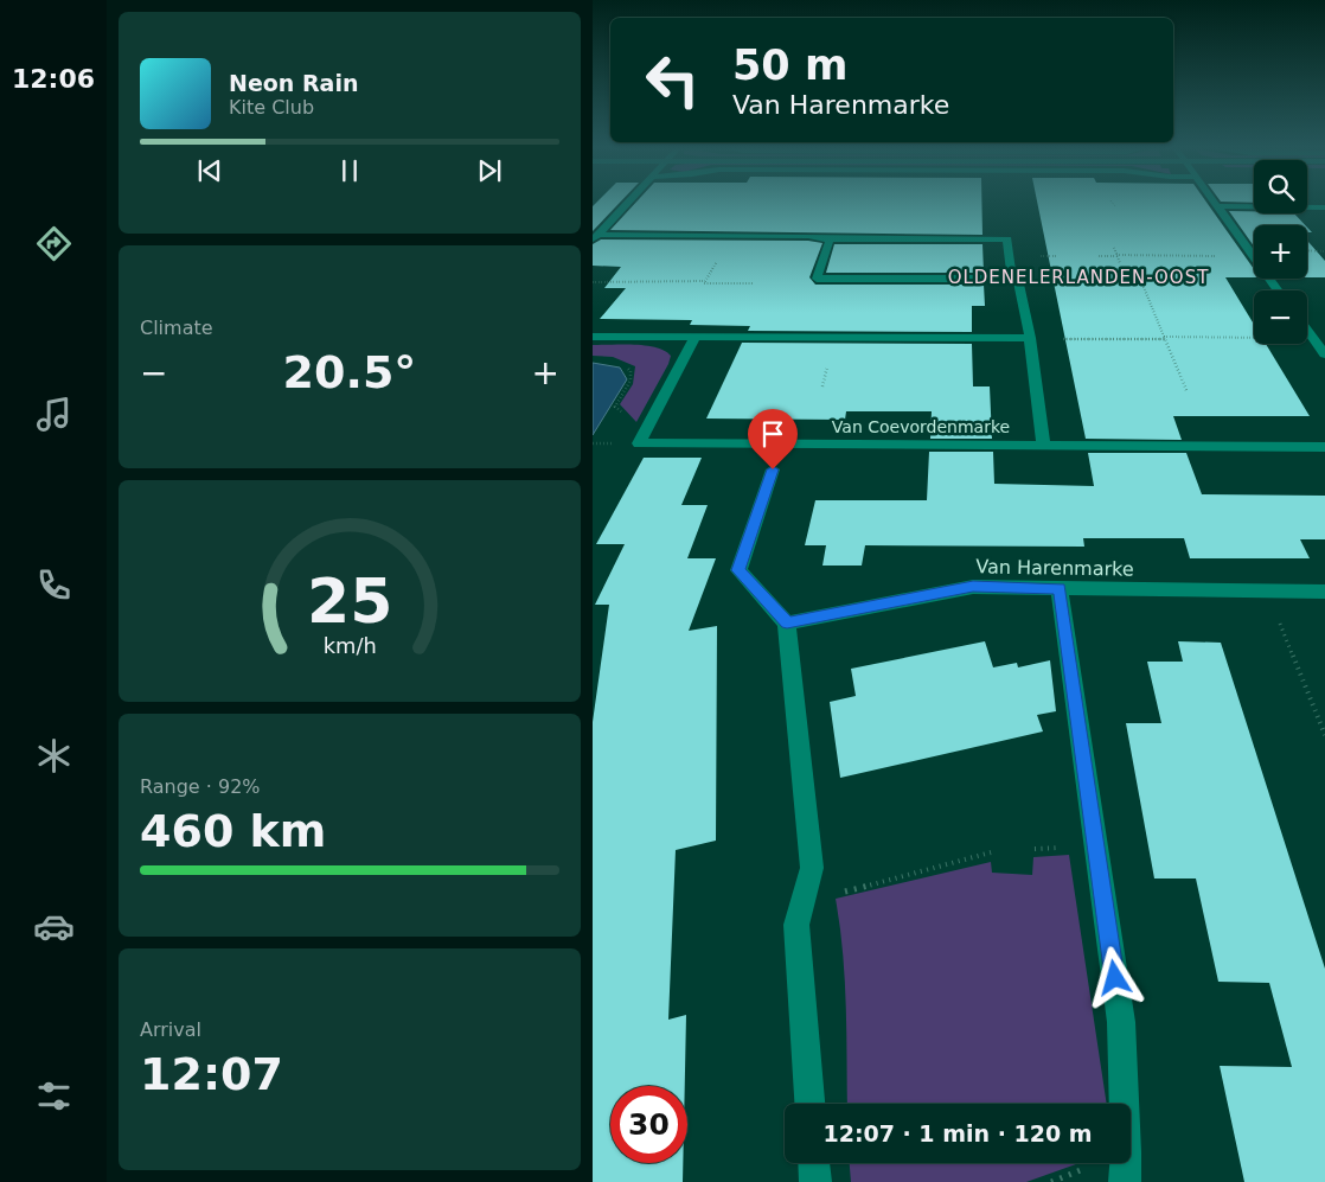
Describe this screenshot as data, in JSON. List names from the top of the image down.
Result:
{
  "streets": {
    "street": ["Van Coevordenmarke", "Van Harenmarke"]
  },
  "districts": ["OLDENELERLANDEN-OOST"],
  "page": {
    "tabs": "12:06",
    "turn": ["50 m", "Van Harenmarke"],
    "song": ["Neon Rain", "Kite Club"],
    "map_buttons": ["+", "−"],
    "tile": [
      "Climate",
      ["Range · 92%", "460 km"],
      ["Arrival", "12:07"]
    ],
    "heat": ["−", "20.5°", "+"],
    "limit": "30",
    "trip": "12:07 · 1 min · 120 m",
    "gauge": ["25", "km/h"]
  }
}
